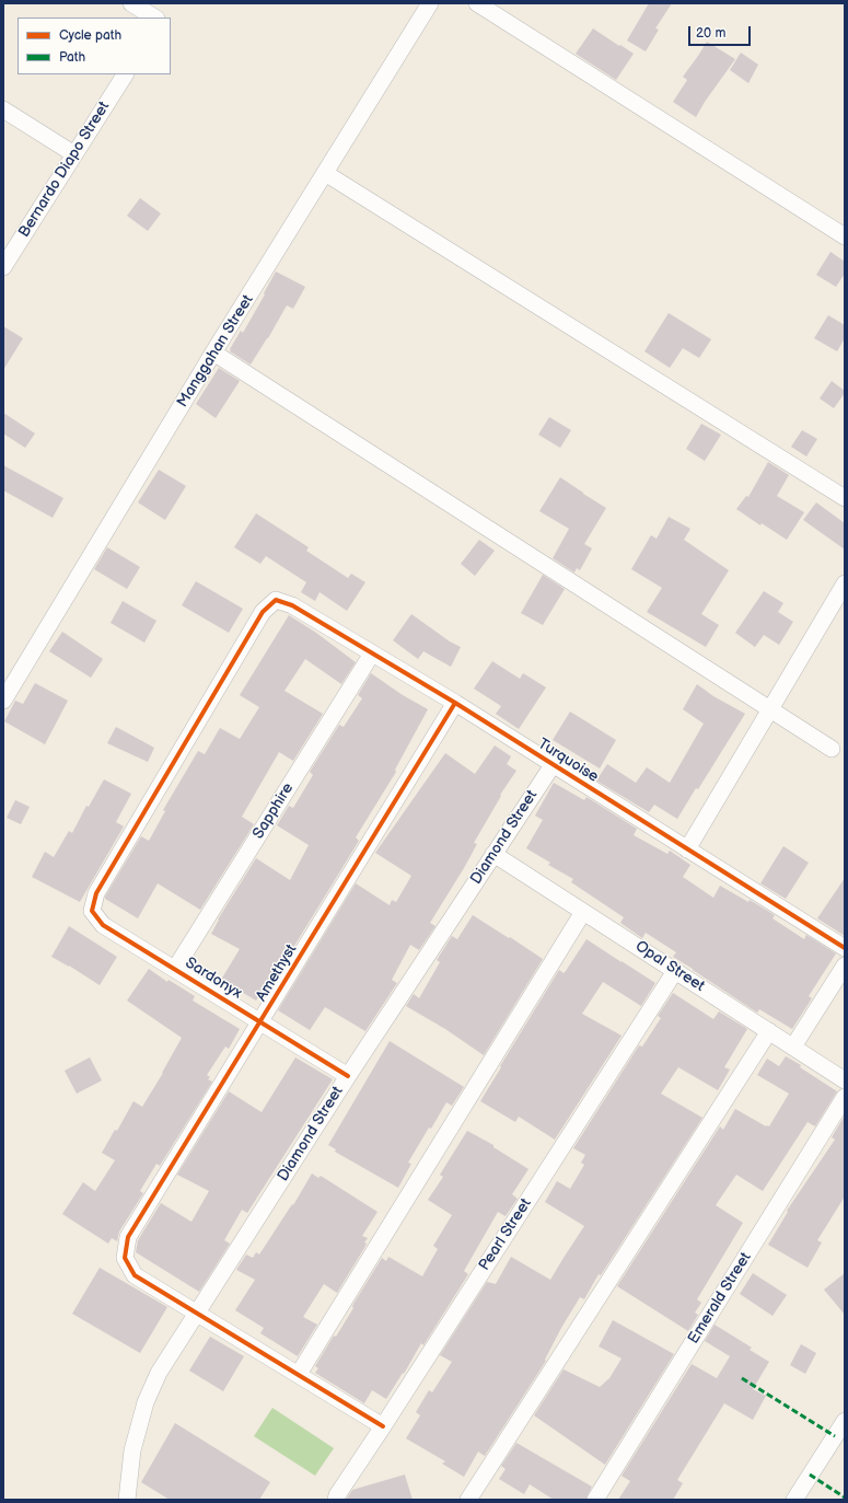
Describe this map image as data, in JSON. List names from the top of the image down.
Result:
{
  "streets": {
    "street": [
      "Bernardo Diapo Street",
      "Manggahan Street",
      "Turquoise",
      "Sapphire",
      "Diamond Street",
      "Opal Street",
      "Amethyst",
      "Sardonyx",
      "Pearl Street",
      "Emerald Street"
    ]
  },
  "crossings": [
    ["Turquoise", "Sapphire"],
    ["Turquoise", "Diamond Street"],
    ["Turquoise", "Amethyst"],
    ["Turquoise", "Sardonyx"],
    ["Sapphire", "Sardonyx"],
    ["Diamond Street", "Opal Street"],
    ["Diamond Street", "Amethyst"],
    ["Diamond Street", "Sardonyx"],
    ["Opal Street", "Pearl Street"],
    ["Amethyst", "Sardonyx"]
  ],
  "legend": ["Cycle path", "Path"],
  "scale_bar": "20 m"
}
